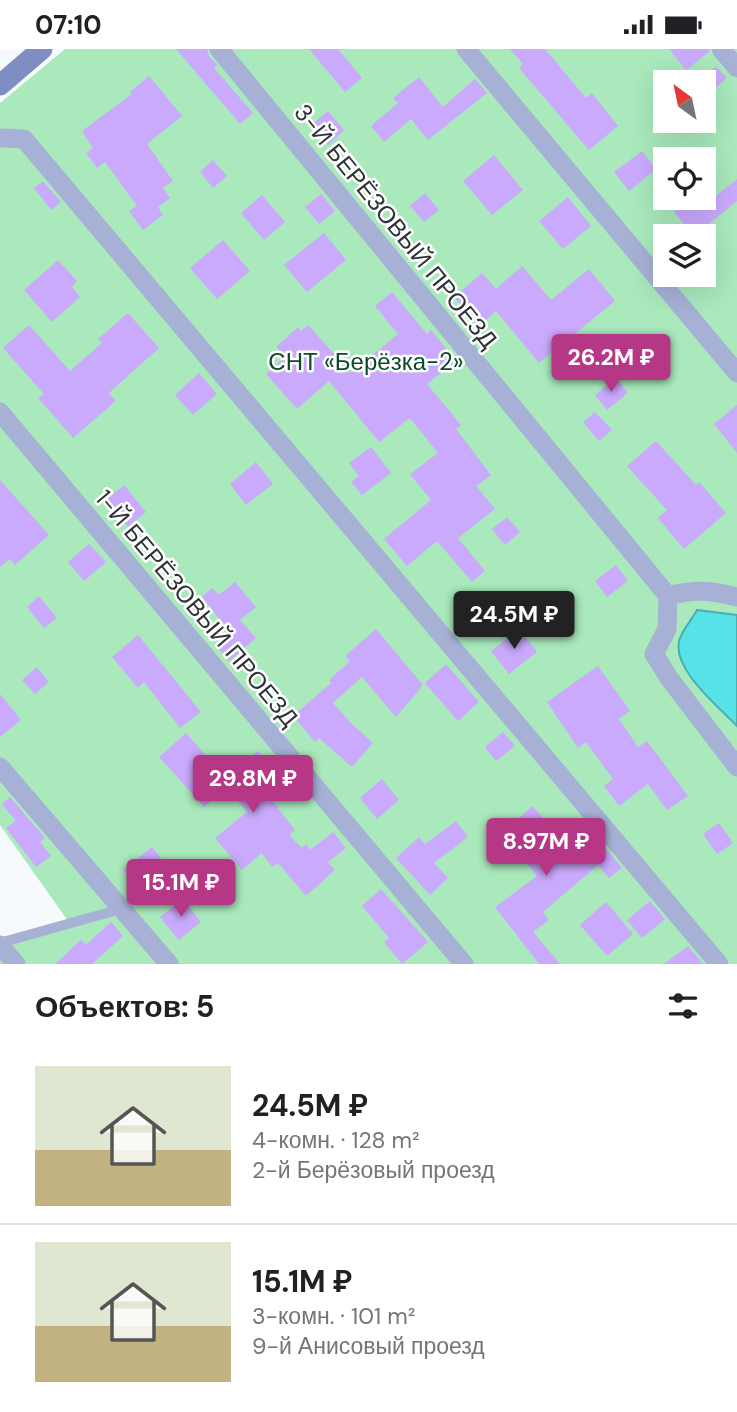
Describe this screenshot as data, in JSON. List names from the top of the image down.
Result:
{
  "streets": {
    "street": ["3-Й БЕРЁЗОВЫЙ ПРОЕЗД", "1-Й БЕРЁЗОВЫЙ ПРОЕЗД"]
  },
  "parks": ["СНТ «Берёзка-2»"],
  "north": "top left",
  "page": {
    "status": "07:10",
    "price": [
      "26.2M ₽",
      "24.5M ₽",
      "29.8M ₽",
      "8.97M ₽",
      "15.1M ₽"
    ],
    "heading": "Объектов: 5",
    "list": [
      {
        "name": "24.5M ₽",
        "note": "4-комн. · 128 m² · 2-й Берёзовый проезд"
      },
      {
        "name": "15.1M ₽",
        "note": "3-комн. · 101 m² · 9-й Анисовый проезд"
      }
    ]
  }
}
